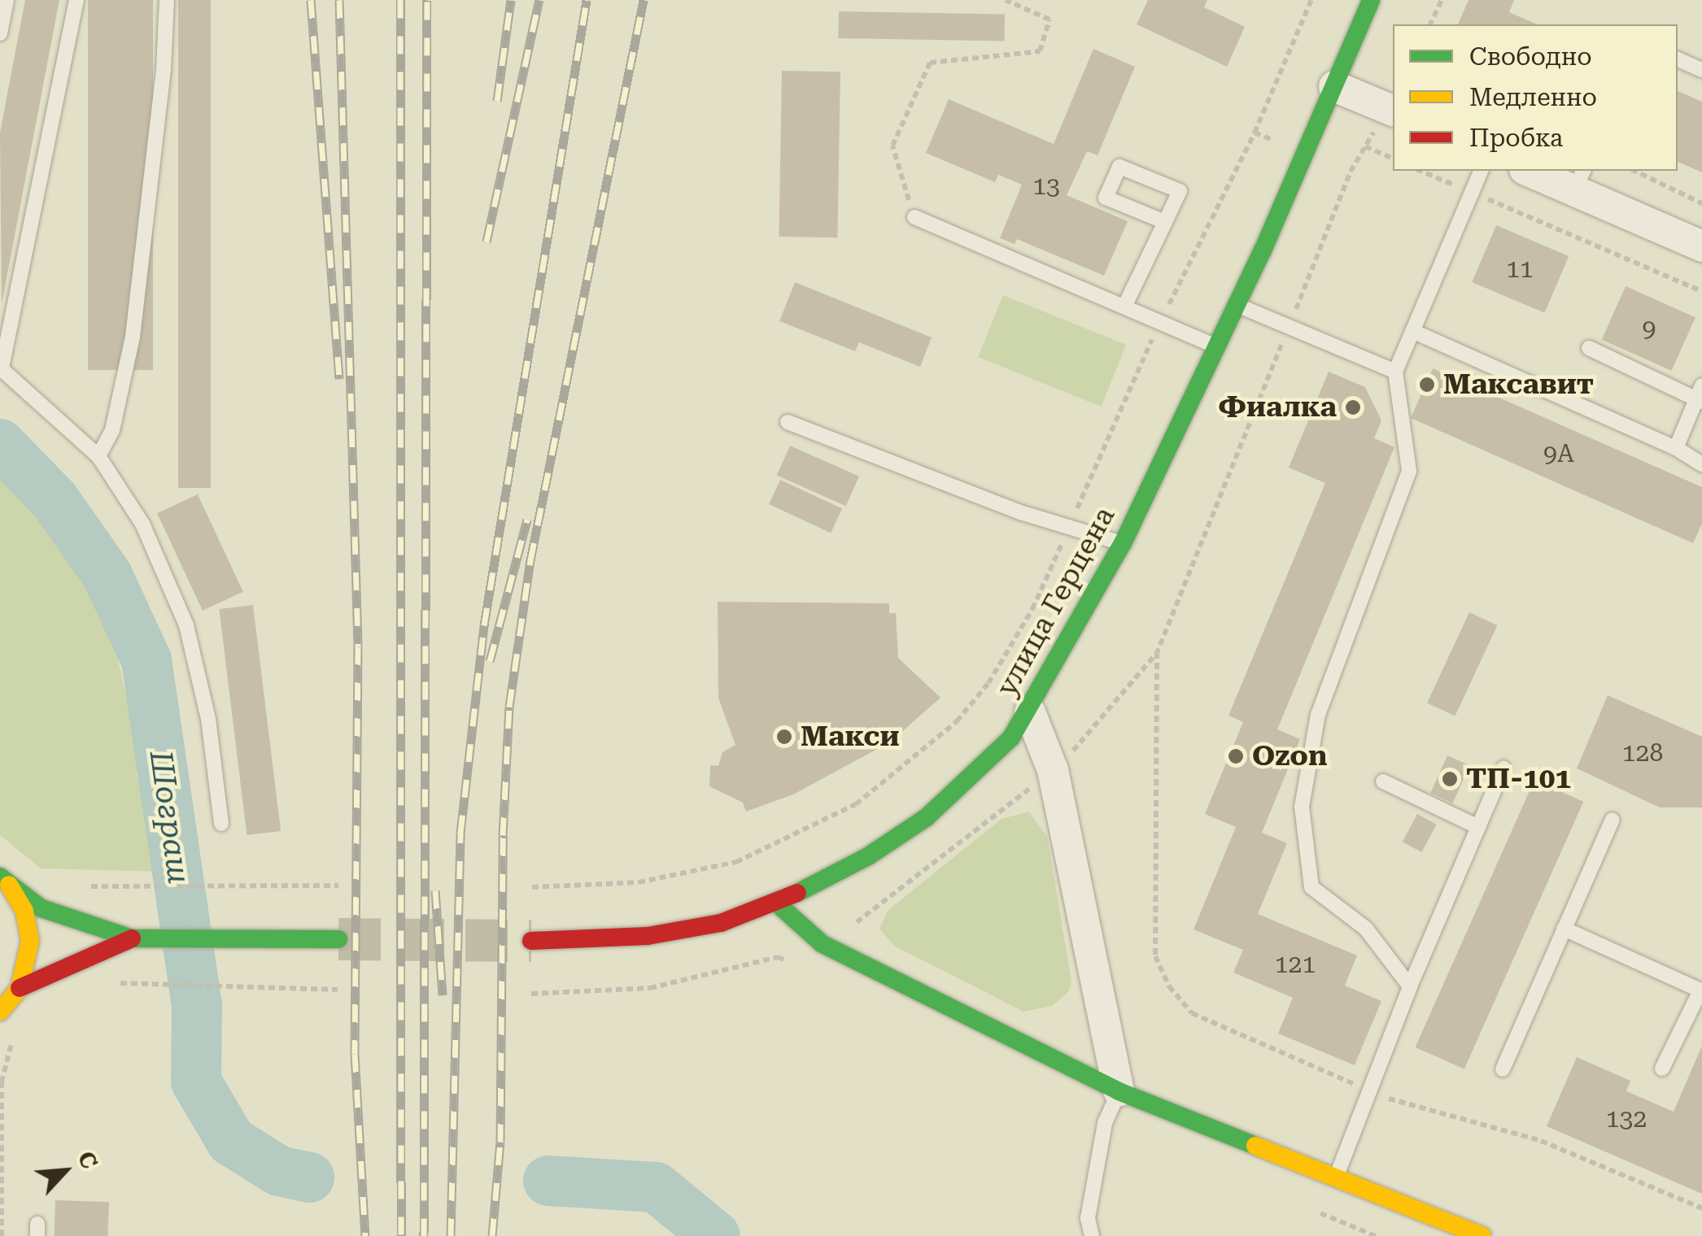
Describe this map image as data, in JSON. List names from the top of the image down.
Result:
{
  "streets": {
    "main road": ["улица Герцена"]
  },
  "water": ["Шограш"],
  "places": [
    "Максавит",
    "Фиалка",
    "Макси",
    "Ozon",
    "ТП-101"
  ],
  "house_numbers": [
    "13",
    "11",
    "9",
    "9А",
    "128",
    "121",
    "132"
  ],
  "legend": ["Свободно", "Медленно", "Пробка"],
  "north": "top right"
}
